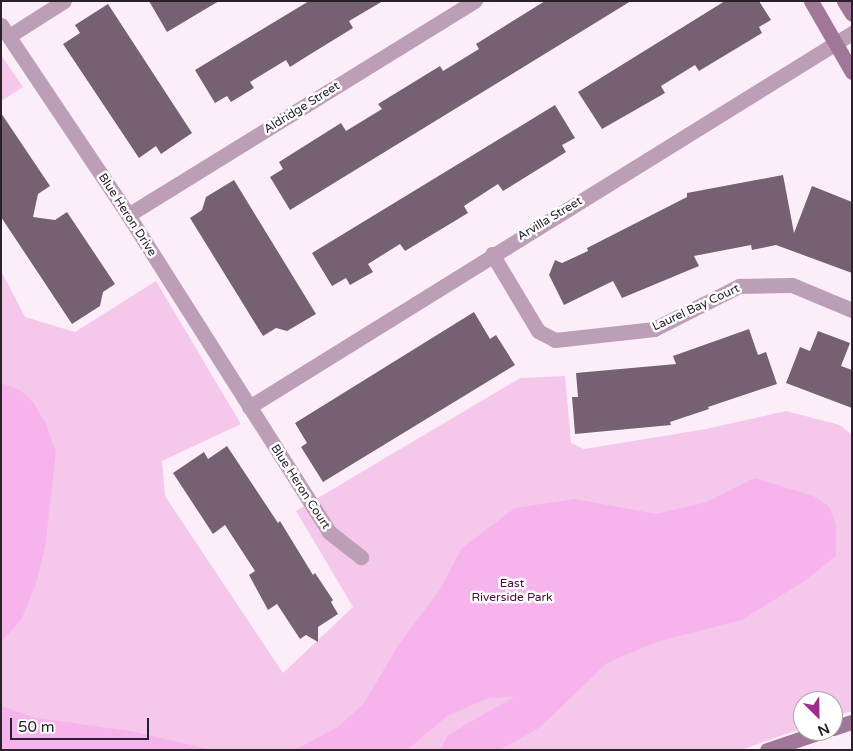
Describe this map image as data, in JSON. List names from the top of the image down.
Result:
{
  "streets": {
    "street": [
      "Aldridge Street",
      "Blue Heron Drive",
      "Arvilla Street",
      "Laurel Bay Court",
      "Blue Heron Court"
    ]
  },
  "crossings": [
    ["Aldridge Street", "Blue Heron Drive"],
    ["Blue Heron Drive", "Arvilla Street"],
    ["Blue Heron Drive", "Blue Heron Court"],
    ["Arvilla Street", "Laurel Bay Court"],
    ["Arvilla Street", "Blue Heron Court"]
  ],
  "parks": ["East Riverside Park"],
  "scale_bar": "50 m",
  "north": "bottom right"
}
